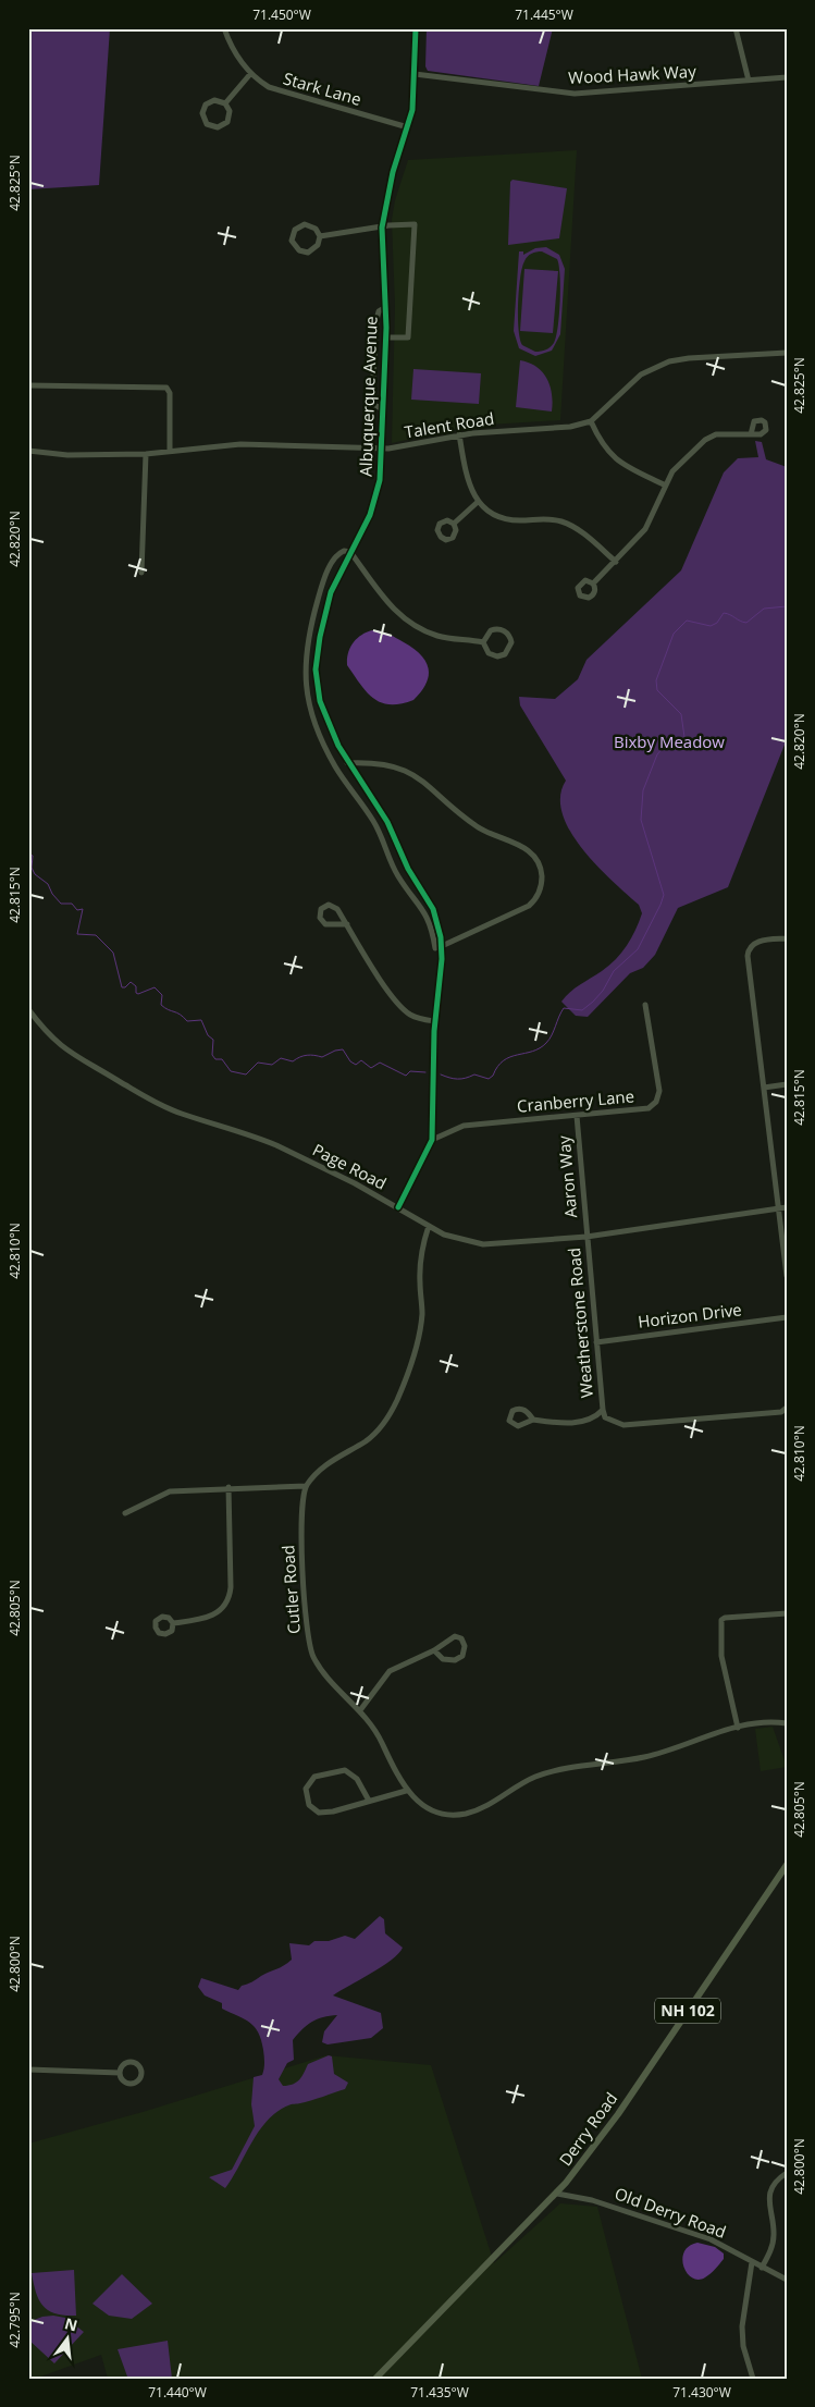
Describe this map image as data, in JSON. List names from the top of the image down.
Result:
{
  "streets": {
    "main road": ["NH 102", "Derry Road"],
    "street": [
      "Wood Hawk Way",
      "Stark Lane",
      "Albuquerque Avenue",
      "Talent Road",
      "Cranberry Lane",
      "Page Road",
      "Aaron Way",
      "Horizon Drive",
      "Weatherstone Road",
      "Cutler Road",
      "Old Derry Road"
    ]
  },
  "crossings": [
    ["Wood Hawk Way", "Albuquerque Avenue"],
    ["Stark Lane", "Albuquerque Avenue"],
    ["Albuquerque Avenue", "Talent Road"],
    ["Albuquerque Avenue", "Cranberry Lane"],
    ["Albuquerque Avenue", "Page Road"],
    ["Cranberry Lane", "Aaron Way"],
    ["Page Road", "Aaron Way"],
    ["Page Road", "Weatherstone Road"],
    ["Aaron Way", "Weatherstone Road"],
    ["Horizon Drive", "Weatherstone Road"],
    ["Derry Road", "Old Derry Road"]
  ],
  "parks": ["Bixby Meadow"],
  "north": "top",
  "coordinates": [
    "71.450°W",
    "71.445°W",
    "42.825°N",
    "42.820°N",
    "42.815°N",
    "42.810°N",
    "42.805°N",
    "42.800°N",
    "42.795°N",
    "71.440°W",
    "71.435°W",
    "71.430°W"
  ]
}
